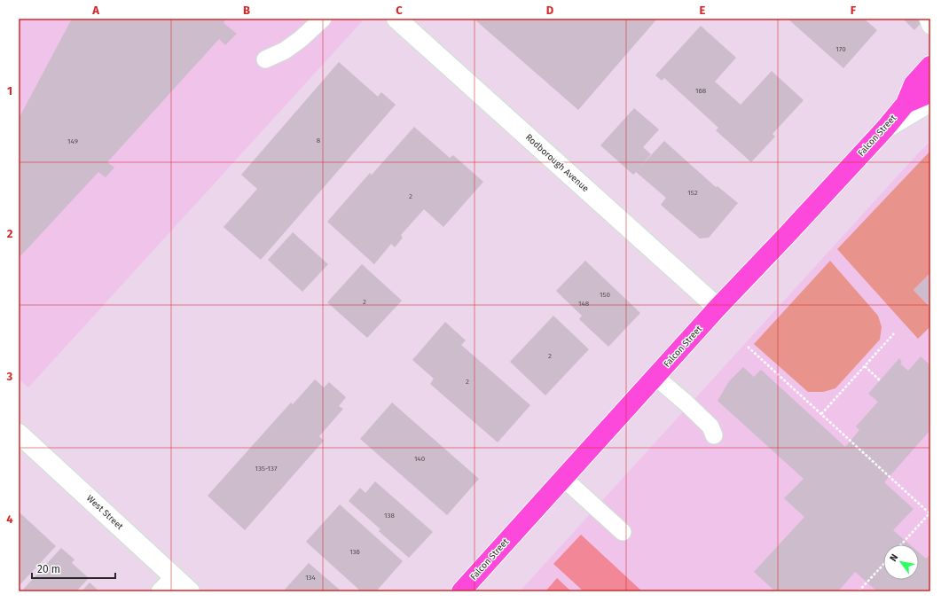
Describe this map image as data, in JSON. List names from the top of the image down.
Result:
{
  "streets": {
    "main road": ["Falcon Street"],
    "street": ["Rodborough Avenue", "West Street"]
  },
  "crossings": [
    ["Falcon Street", "Rodborough Avenue"]
  ],
  "house_numbers": [
    "170",
    "168",
    "8",
    "149",
    "152",
    "2",
    "150",
    "2",
    "148",
    "2",
    "2",
    "140",
    "135-137",
    "138",
    "136",
    "134"
  ],
  "scale_bar": "20 m",
  "north": "top left",
  "grid": {
    "columns": [
      "A",
      "B",
      "C",
      "D",
      "E",
      "F"
    ],
    "rows": [
      "1",
      "2",
      "3",
      "4"
    ]
  }
}
